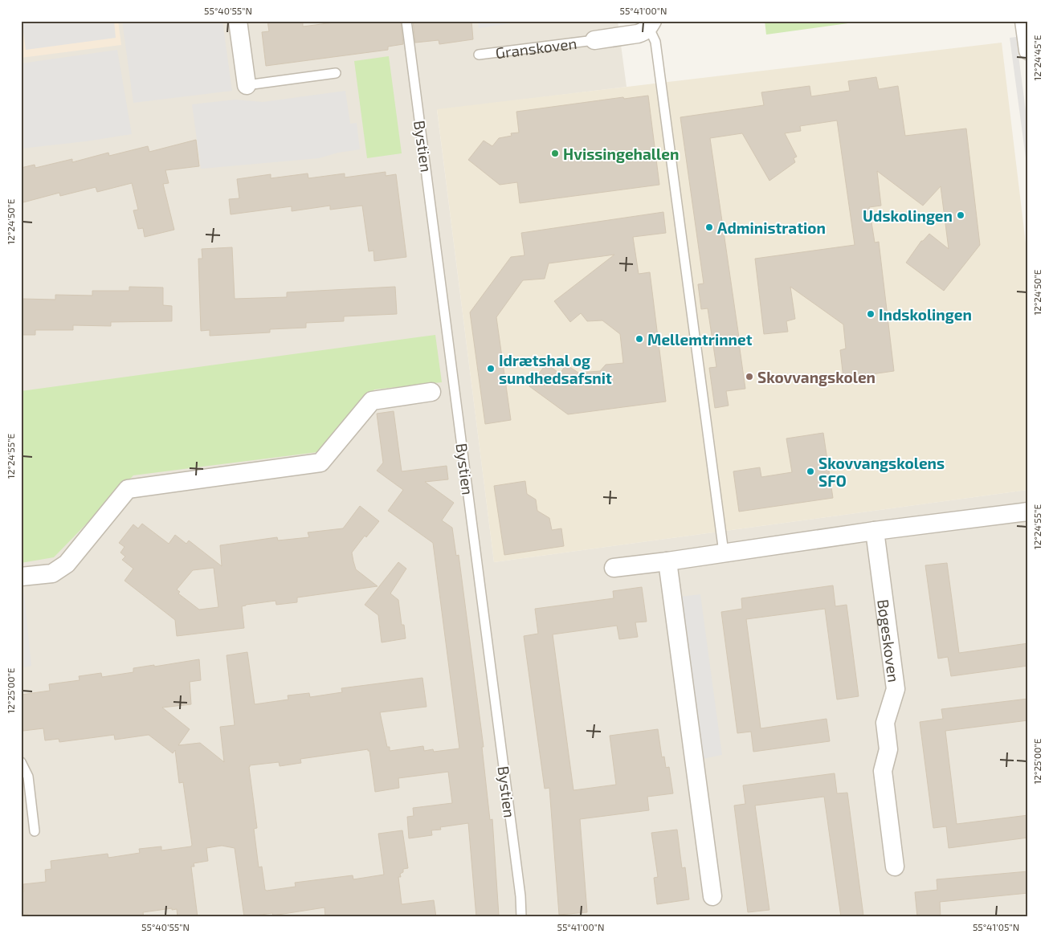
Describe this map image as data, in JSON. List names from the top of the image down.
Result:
{
  "streets": {
    "street": ["Bøgeskoven"],
    "lane": ["Granskoven", "Bystien"]
  },
  "places": [
    "Hvissingehallen",
    "Udskolingen",
    "Administration",
    "Indskolingen",
    "Mellemtrinnet",
    "Idrætshal og sundhedsafsnit",
    "Skovvangskolen",
    "Skovvangskolens SFO"
  ],
  "coordinates": [
    "55°40'55\"N",
    "55°41'00\"N",
    "12°24'45\"E",
    "12°24'50\"E",
    "12°24'55\"E",
    "12°25'00\"E",
    "55°41'05\"N"
  ]
}
